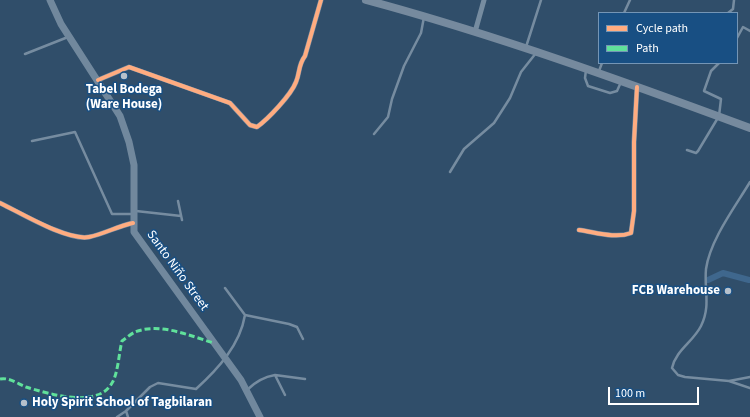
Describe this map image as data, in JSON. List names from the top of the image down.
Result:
{
  "streets": {
    "main road": ["Santo Niño Street"]
  },
  "places": ["Tabel Bodega (Ware House)", "FCB Warehouse", "Holy Spirit School of Tagbilaran"],
  "legend": ["Cycle path", "Path"],
  "scale_bar": "100 m"
}
